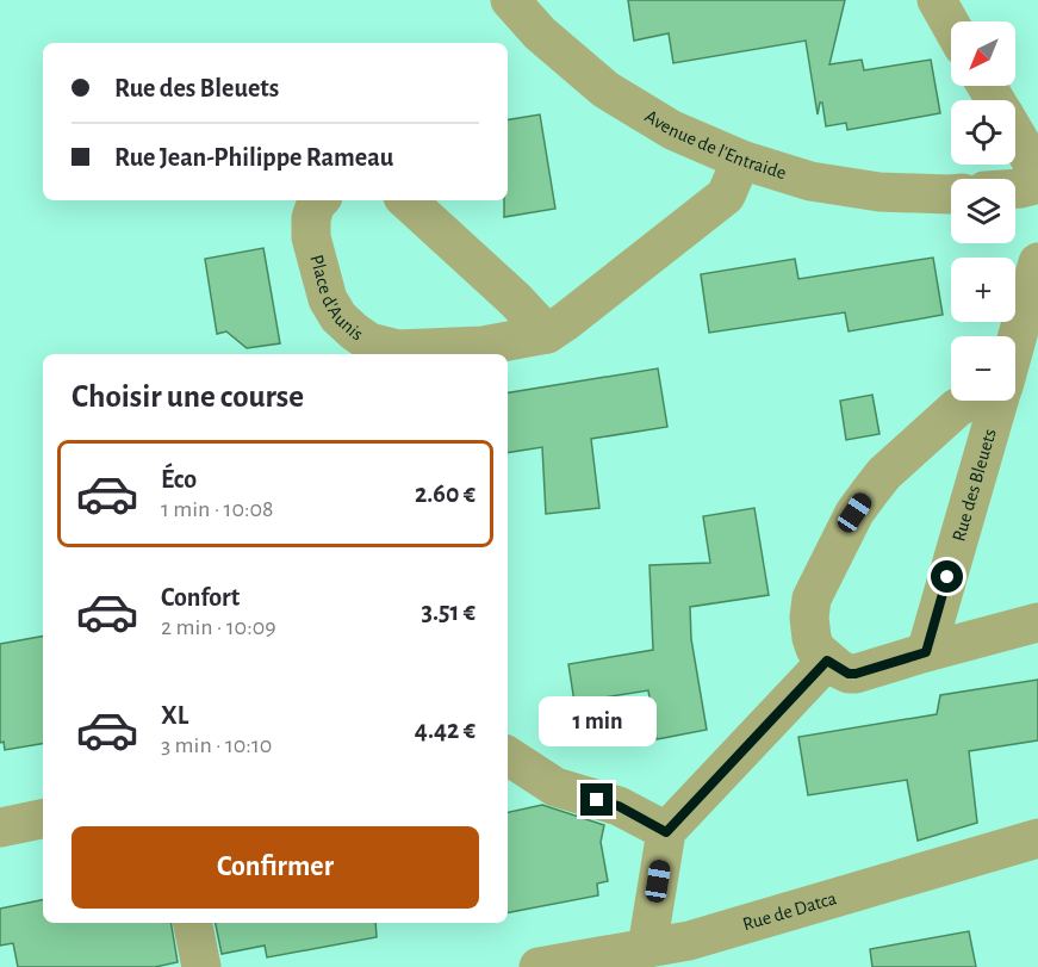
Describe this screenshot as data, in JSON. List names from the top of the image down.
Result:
{
  "streets": {
    "street": [
      "Avenue de l'Entraide",
      "Place d'Aunis",
      "Rue des Bleuets",
      "Rue de Datca"
    ]
  },
  "crossings": [
    ["Avenue de l'Entraide", "Place d'Aunis"]
  ],
  "north": "bottom left",
  "page": {
    "map_buttons": ["+", "−"],
    "banner": ["Rue des Bleuets", "Rue Jean-Philippe Rameau"],
    "heading": "Choisir une course",
    "list": [
      {
        "name": "Éco",
        "note": "1 min · 10:08",
        "value": "2.60 €"
      },
      {
        "name": "Confort",
        "note": "2 min · 10:09",
        "value": "3.51 €"
      },
      {
        "name": "XL",
        "note": "3 min · 10:10",
        "value": "4.42 €"
      }
    ],
    "bubble": "1 min",
    "buttons": "Confirmer"
  }
}
